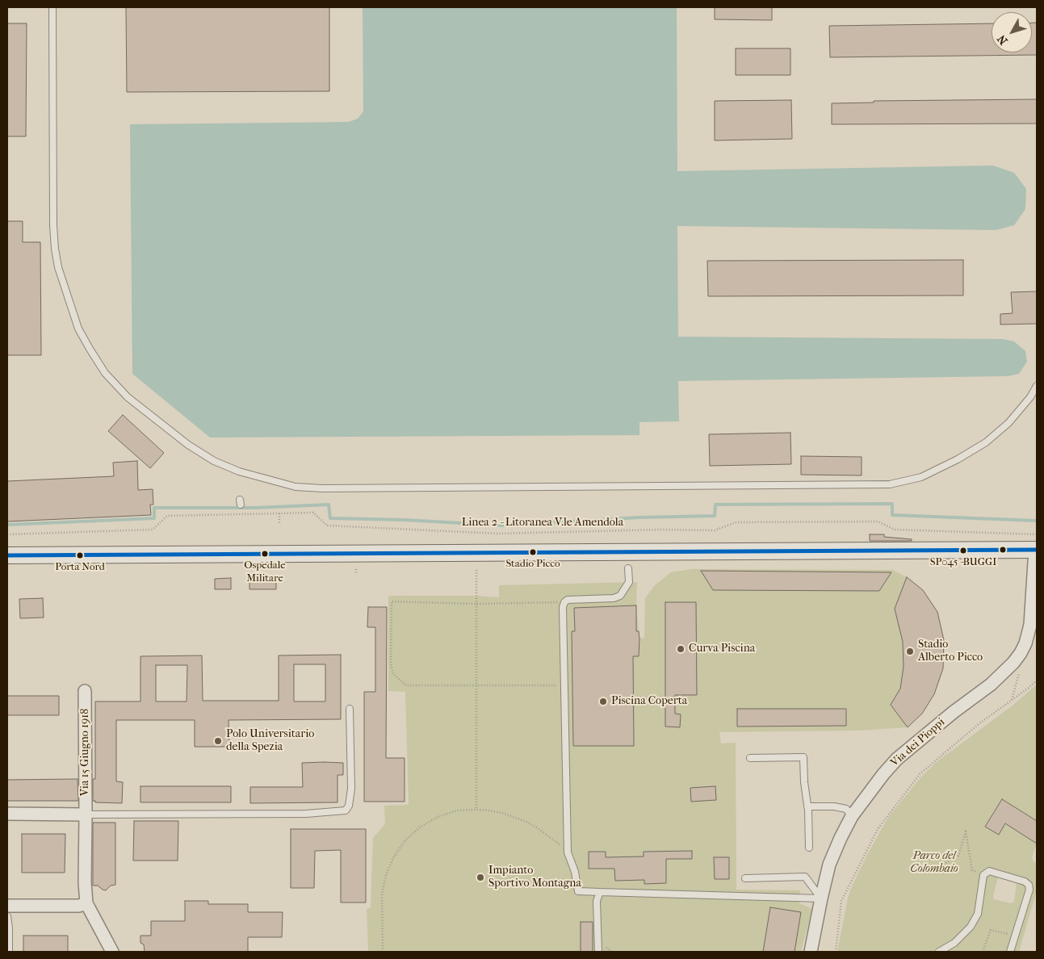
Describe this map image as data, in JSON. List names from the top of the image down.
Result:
{
  "streets": {
    "street": ["Via dei Pioppi", "Via 15 Giugno 1918"],
    "path": ["Linea 2 - Litoranea V.le Amendola"]
  },
  "crossings": [
    ["Linea 2 - Litoranea V.le Amendola", "Via dei Pioppi"]
  ],
  "parks": ["Parco del Colombaio"],
  "places": [
    "SP045 -BUGGI",
    "Stadio Picco",
    "Ospedale Militare",
    "Porta Nord",
    "Curva Piscina",
    "Stadio Alberto Picco",
    "Piscina Coperta",
    "Polo Universitario della Spezia",
    "Impianto Sportivo Montagna"
  ],
  "north": "bottom left"
}
